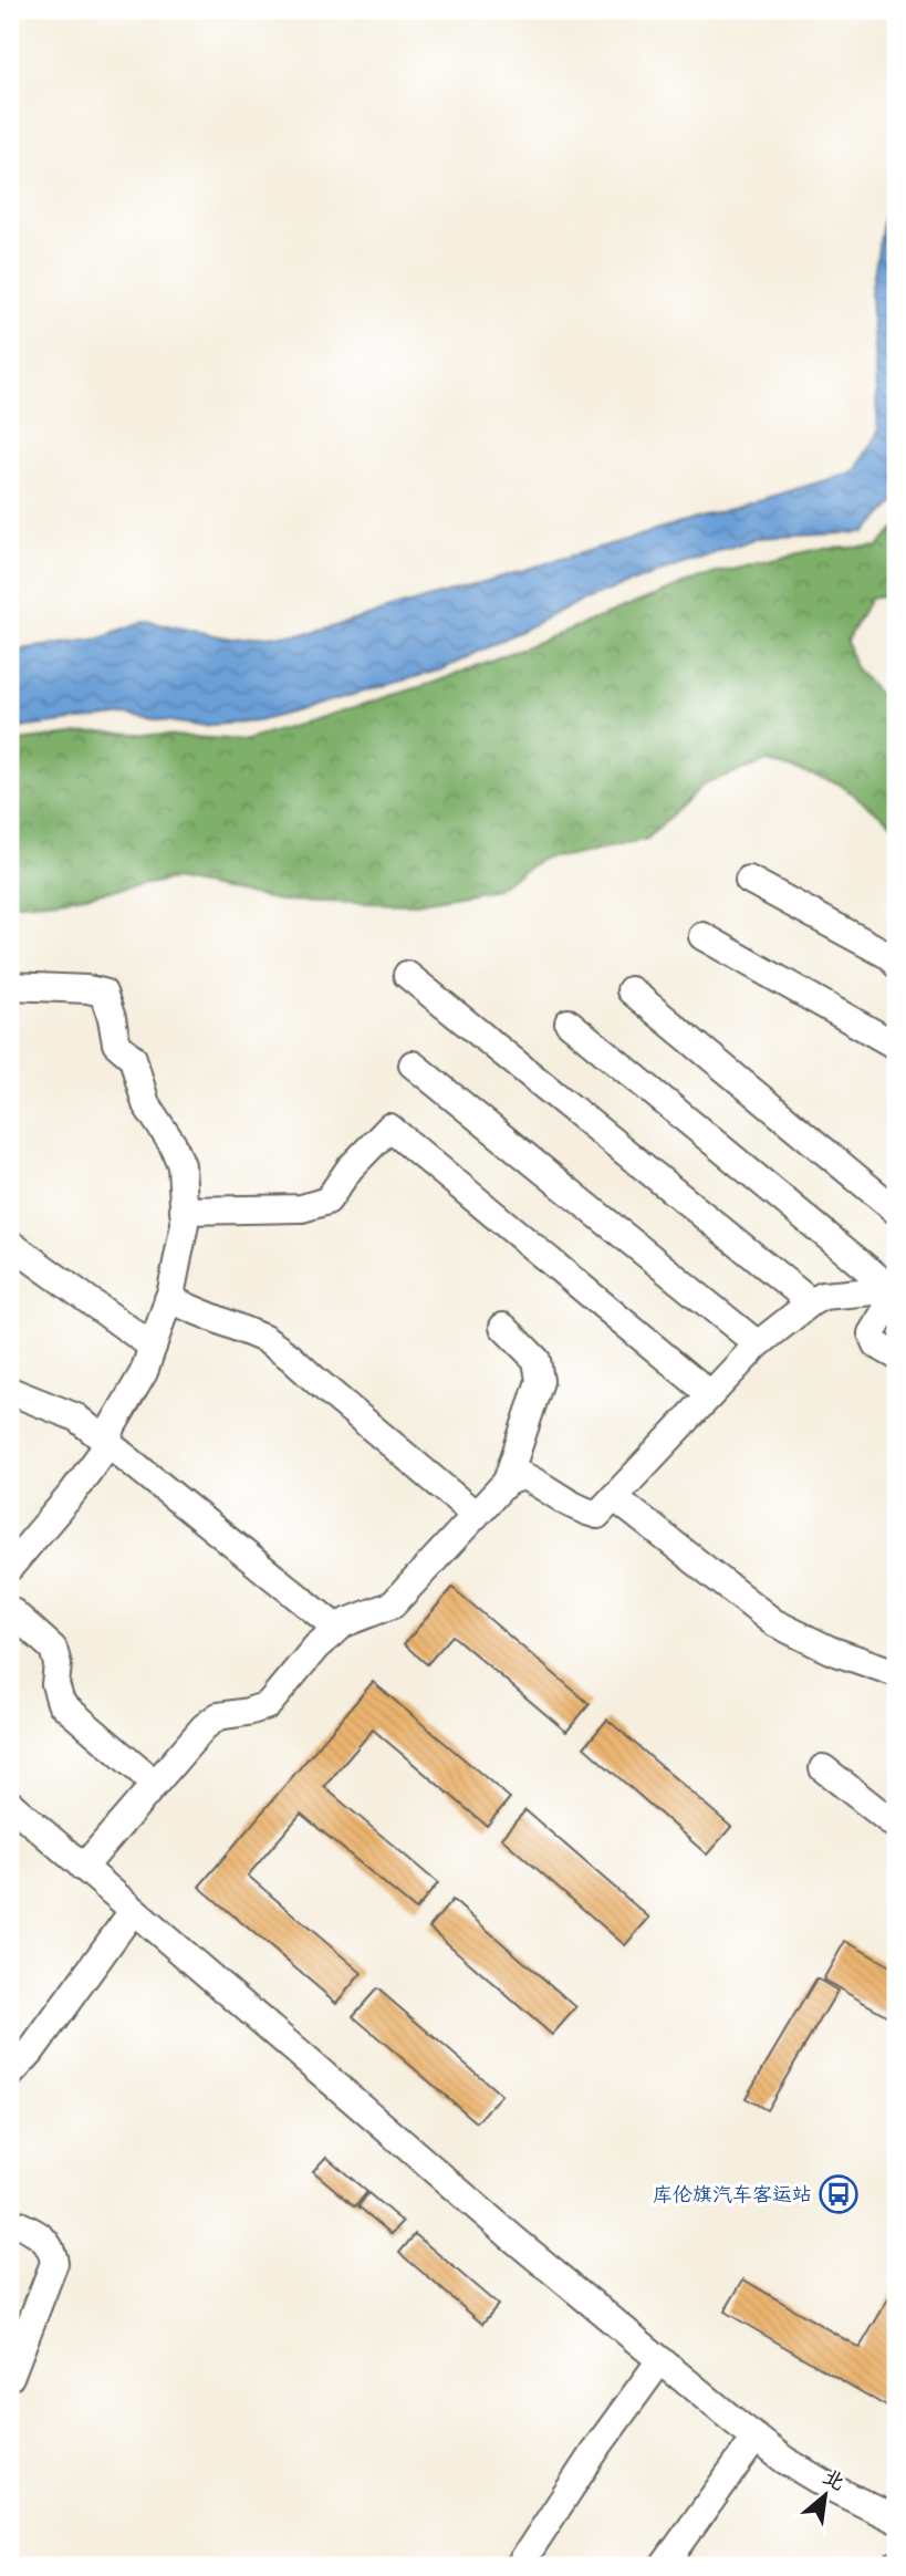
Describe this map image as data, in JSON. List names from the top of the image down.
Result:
{
  "places": {
    "bus stop": ["库伦旗汽车客运站"]
  },
  "north": "top right"
}
